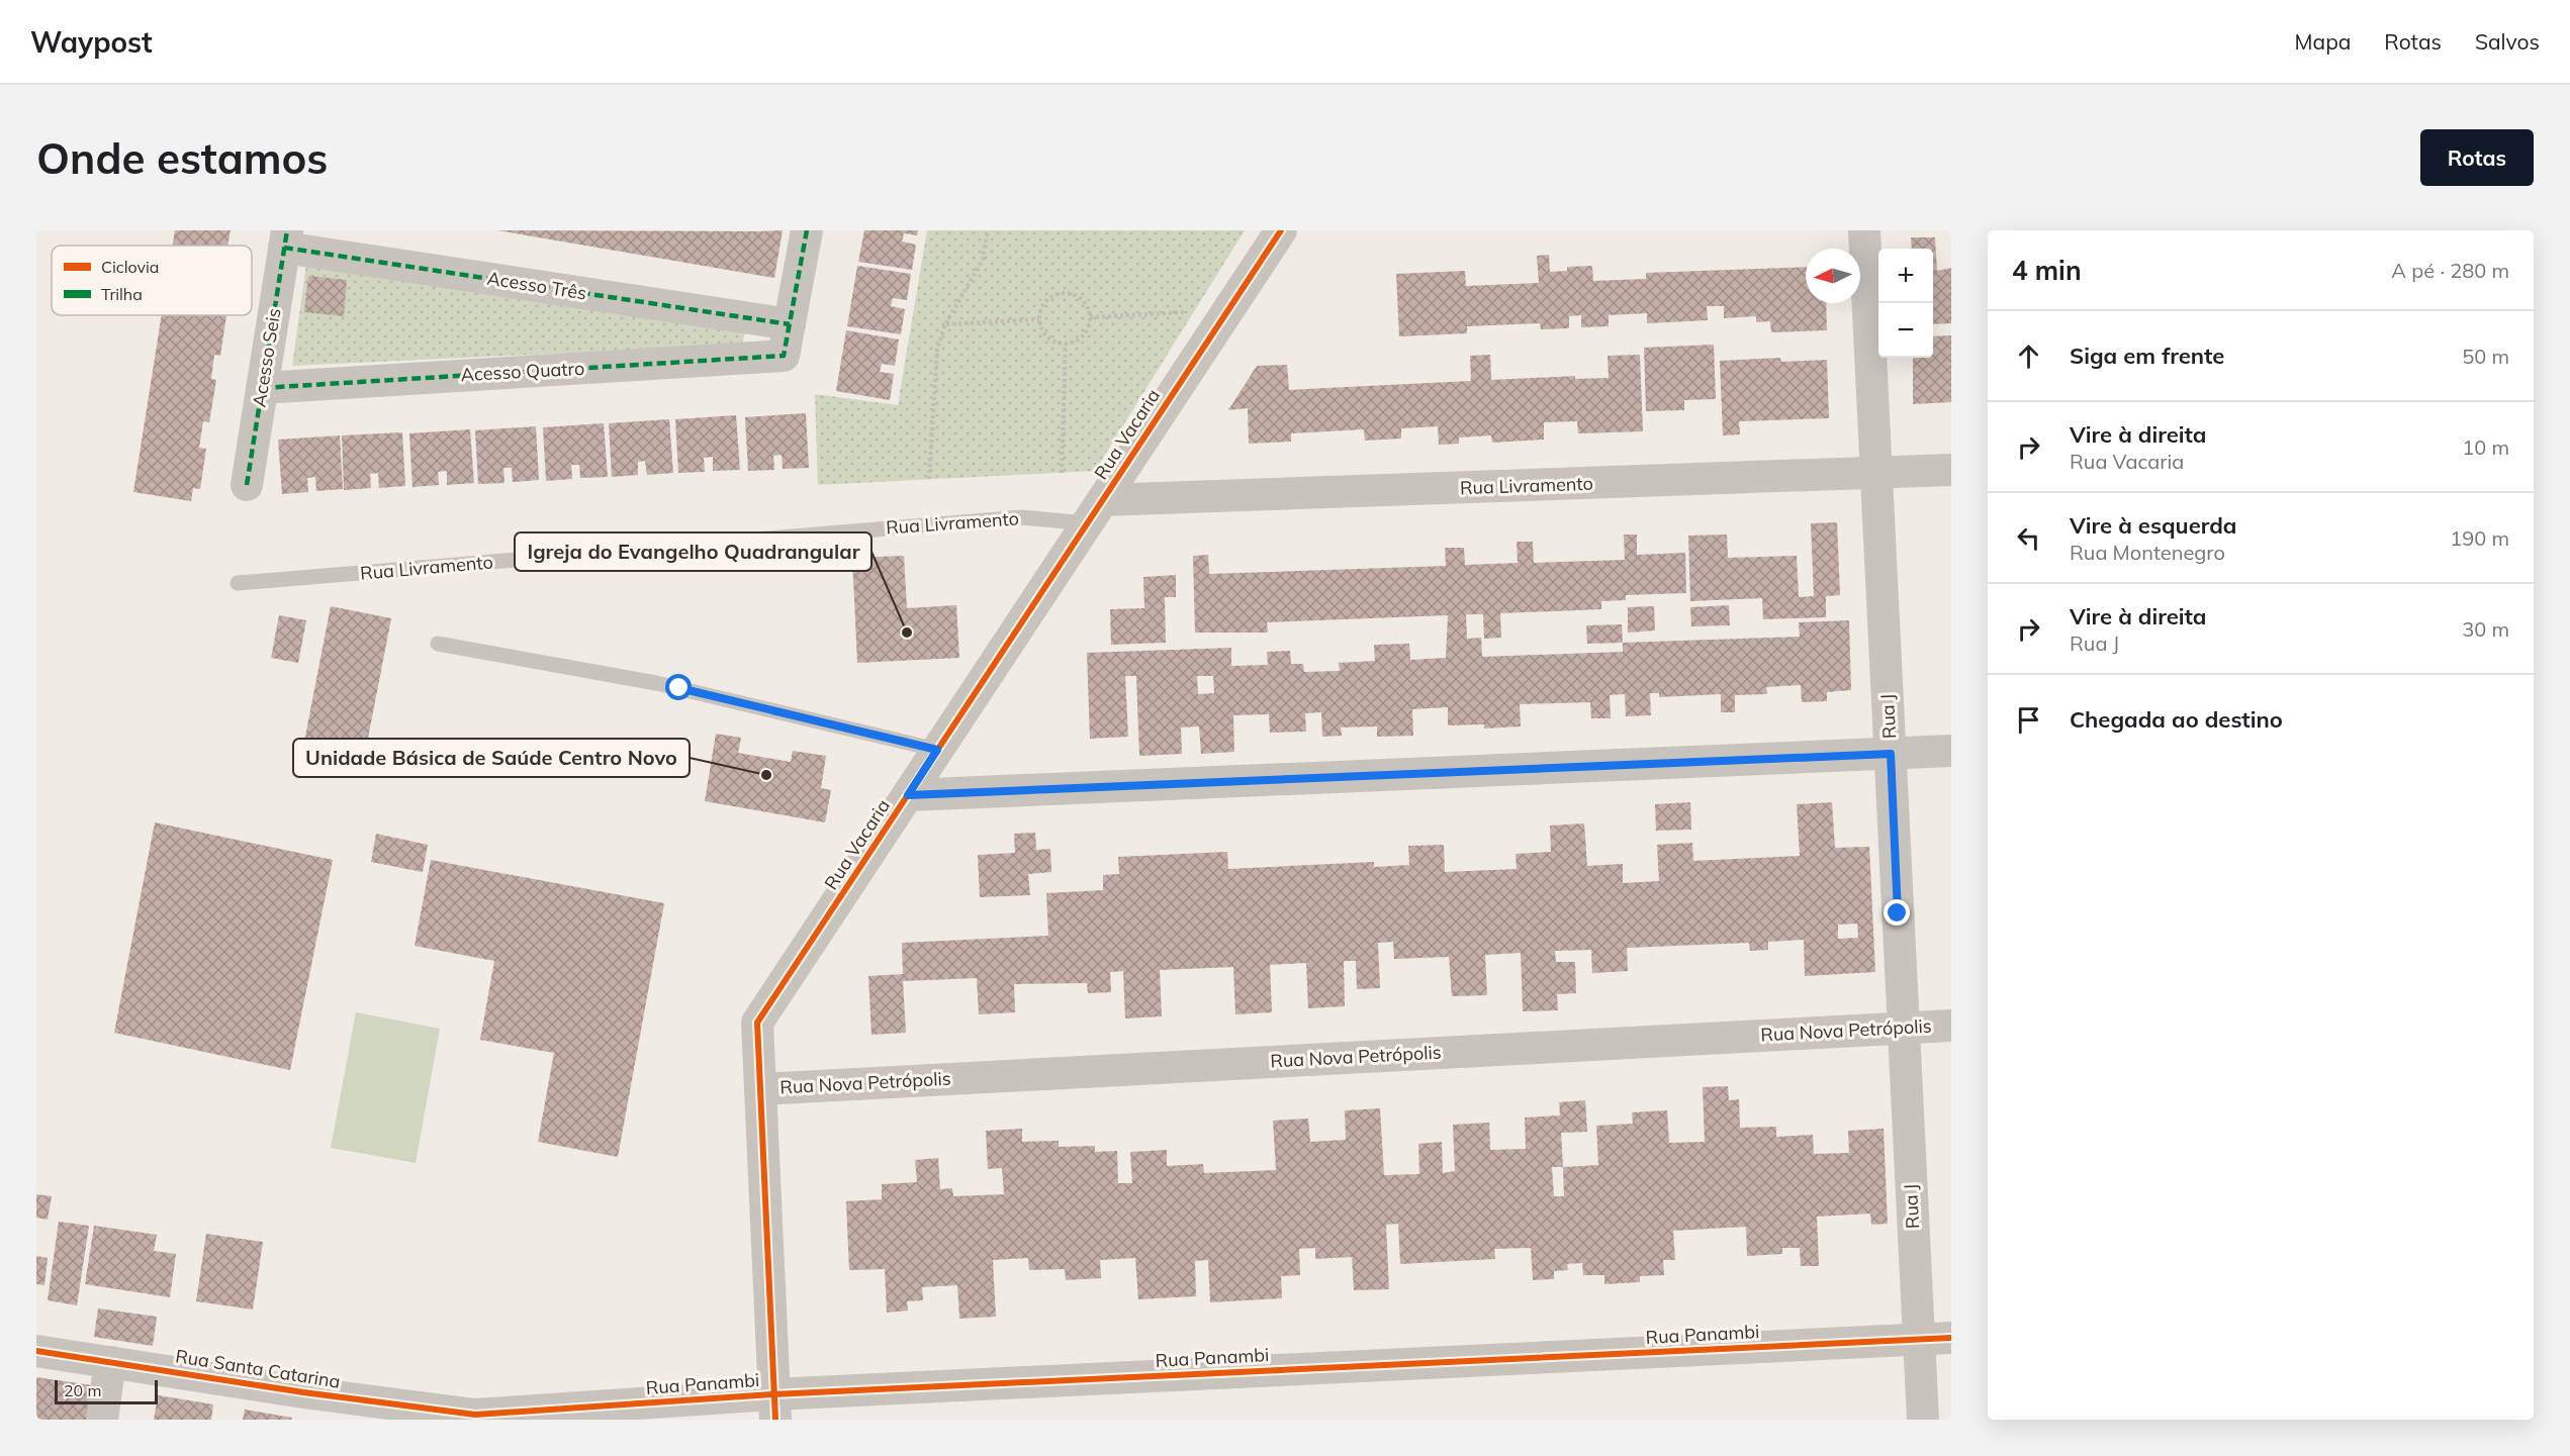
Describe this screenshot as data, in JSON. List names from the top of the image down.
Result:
{
  "streets": {
    "street": [
      "Acesso Três",
      "Acesso Seis",
      "Acesso Quatro",
      "Rua Vacaria",
      "Rua Livramento",
      "Rua J",
      "Rua Nova Petrópolis",
      "Rua Panambi",
      "Rua Santa Catarina"
    ]
  },
  "crossings": [
    ["Acesso Três", "Acesso Seis"],
    ["Acesso Três", "Acesso Quatro"],
    ["Acesso Seis", "Acesso Quatro"],
    ["Rua Vacaria", "Rua Livramento"],
    ["Rua Vacaria", "Rua Nova Petrópolis"],
    ["Rua Vacaria", "Rua Panambi"],
    ["Rua Livramento", "Rua J"],
    ["Rua J", "Rua Nova Petrópolis"],
    ["Rua J", "Rua Panambi"],
    ["Rua Panambi", "Rua Santa Catarina"]
  ],
  "places": ["Igreja do Evangelho Quadrangular", "Unidade Básica de Saúde Centro Novo"],
  "legend": ["Ciclovia", "Trilha"],
  "scale_bar": "20 m",
  "north": "left",
  "page": {
    "header": "Waypost",
    "nav": ["Mapa", "Rotas", "Salvos"],
    "buttons": "Rotas",
    "title": "Onde estamos",
    "heading": ["4 min", "A pé · 280 m"],
    "map_buttons": ["+", "−"],
    "list": [
      ["Siga em frente", "50 m"],
      ["Vire à direita", "Rua Vacaria", "10 m"],
      ["Vire à esquerda", "Rua Montenegro", "190 m"],
      ["Vire à direita", "Rua J", "30 m"],
      "Chegada ao destino"
    ],
    "scale": "20 m"
  }
}
